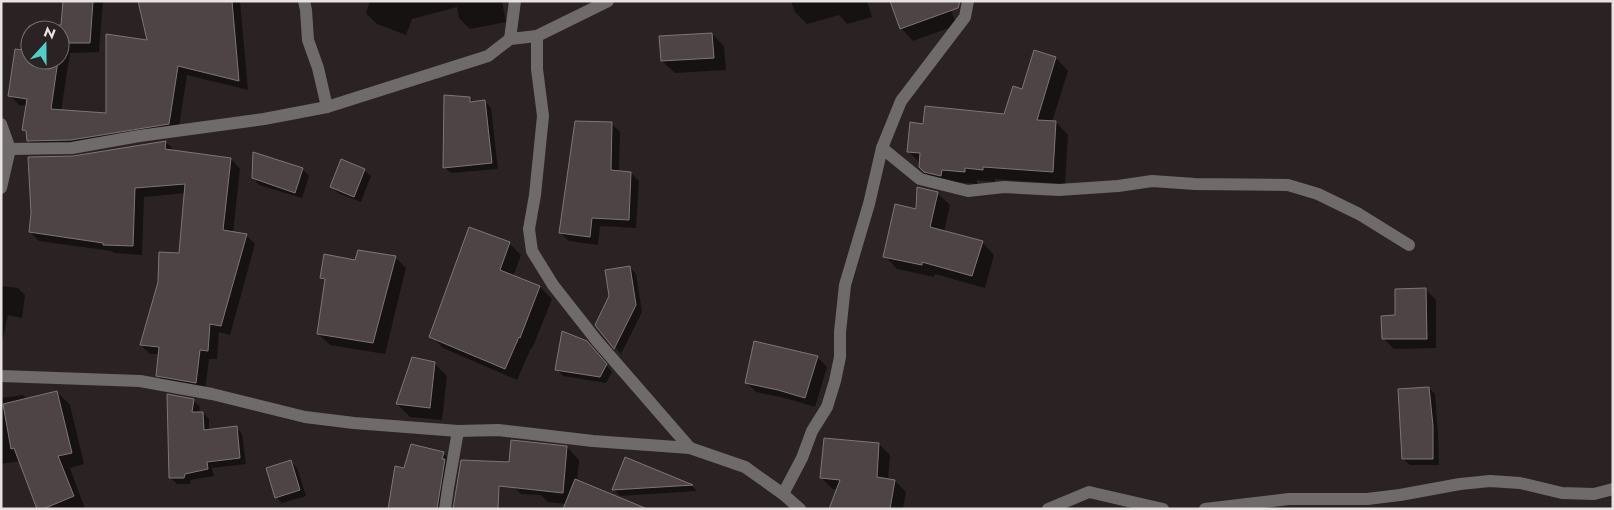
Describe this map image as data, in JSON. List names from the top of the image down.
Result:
{
  "north": "top"
}
